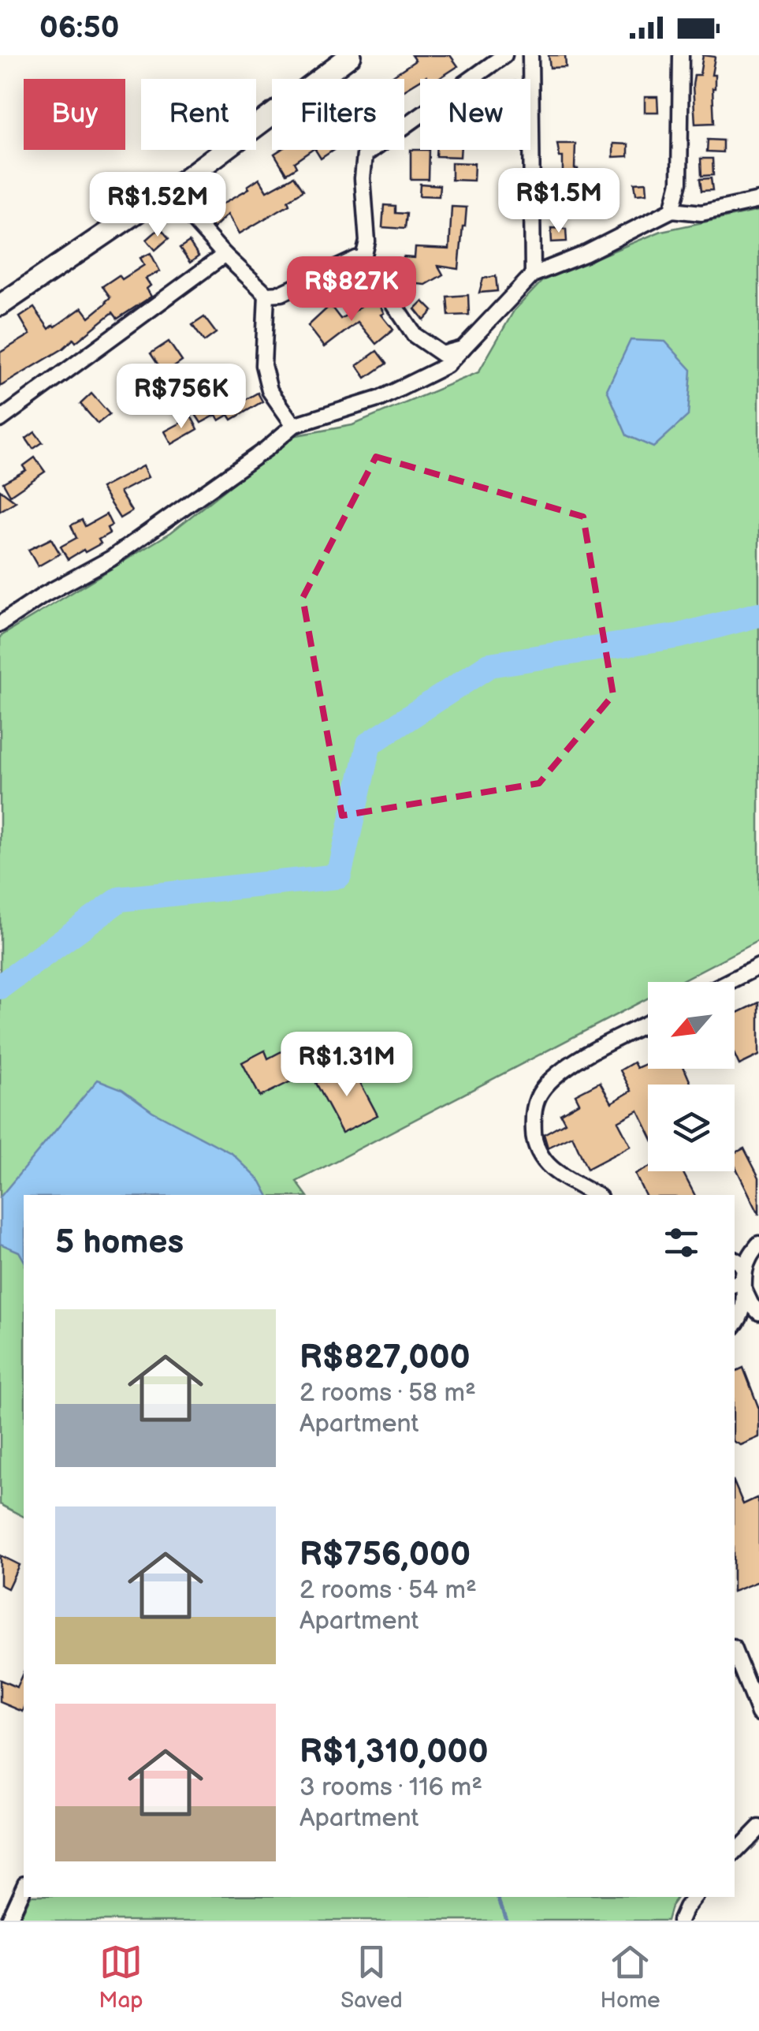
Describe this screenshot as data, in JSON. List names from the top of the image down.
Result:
{
  "north": "bottom left",
  "page": {
    "status": "06:50",
    "chip": [
      "Buy",
      "Rent",
      "Filters",
      "New"
    ],
    "price": [
      "R$1.5M",
      "R$1.52M",
      "R$827K",
      "R$756K",
      "R$1.31M"
    ],
    "heading": "5 homes",
    "list": [
      {
        "name": "R$827,000",
        "note": "2 rooms · 58 m² · Apartment"
      },
      {
        "name": "R$756,000",
        "note": "2 rooms · 54 m² · Apartment"
      },
      {
        "name": "R$1,310,000",
        "note": "3 rooms · 116 m² · Apartment"
      }
    ],
    "tabs": ["Map", "Saved", "Home"]
  }
}
